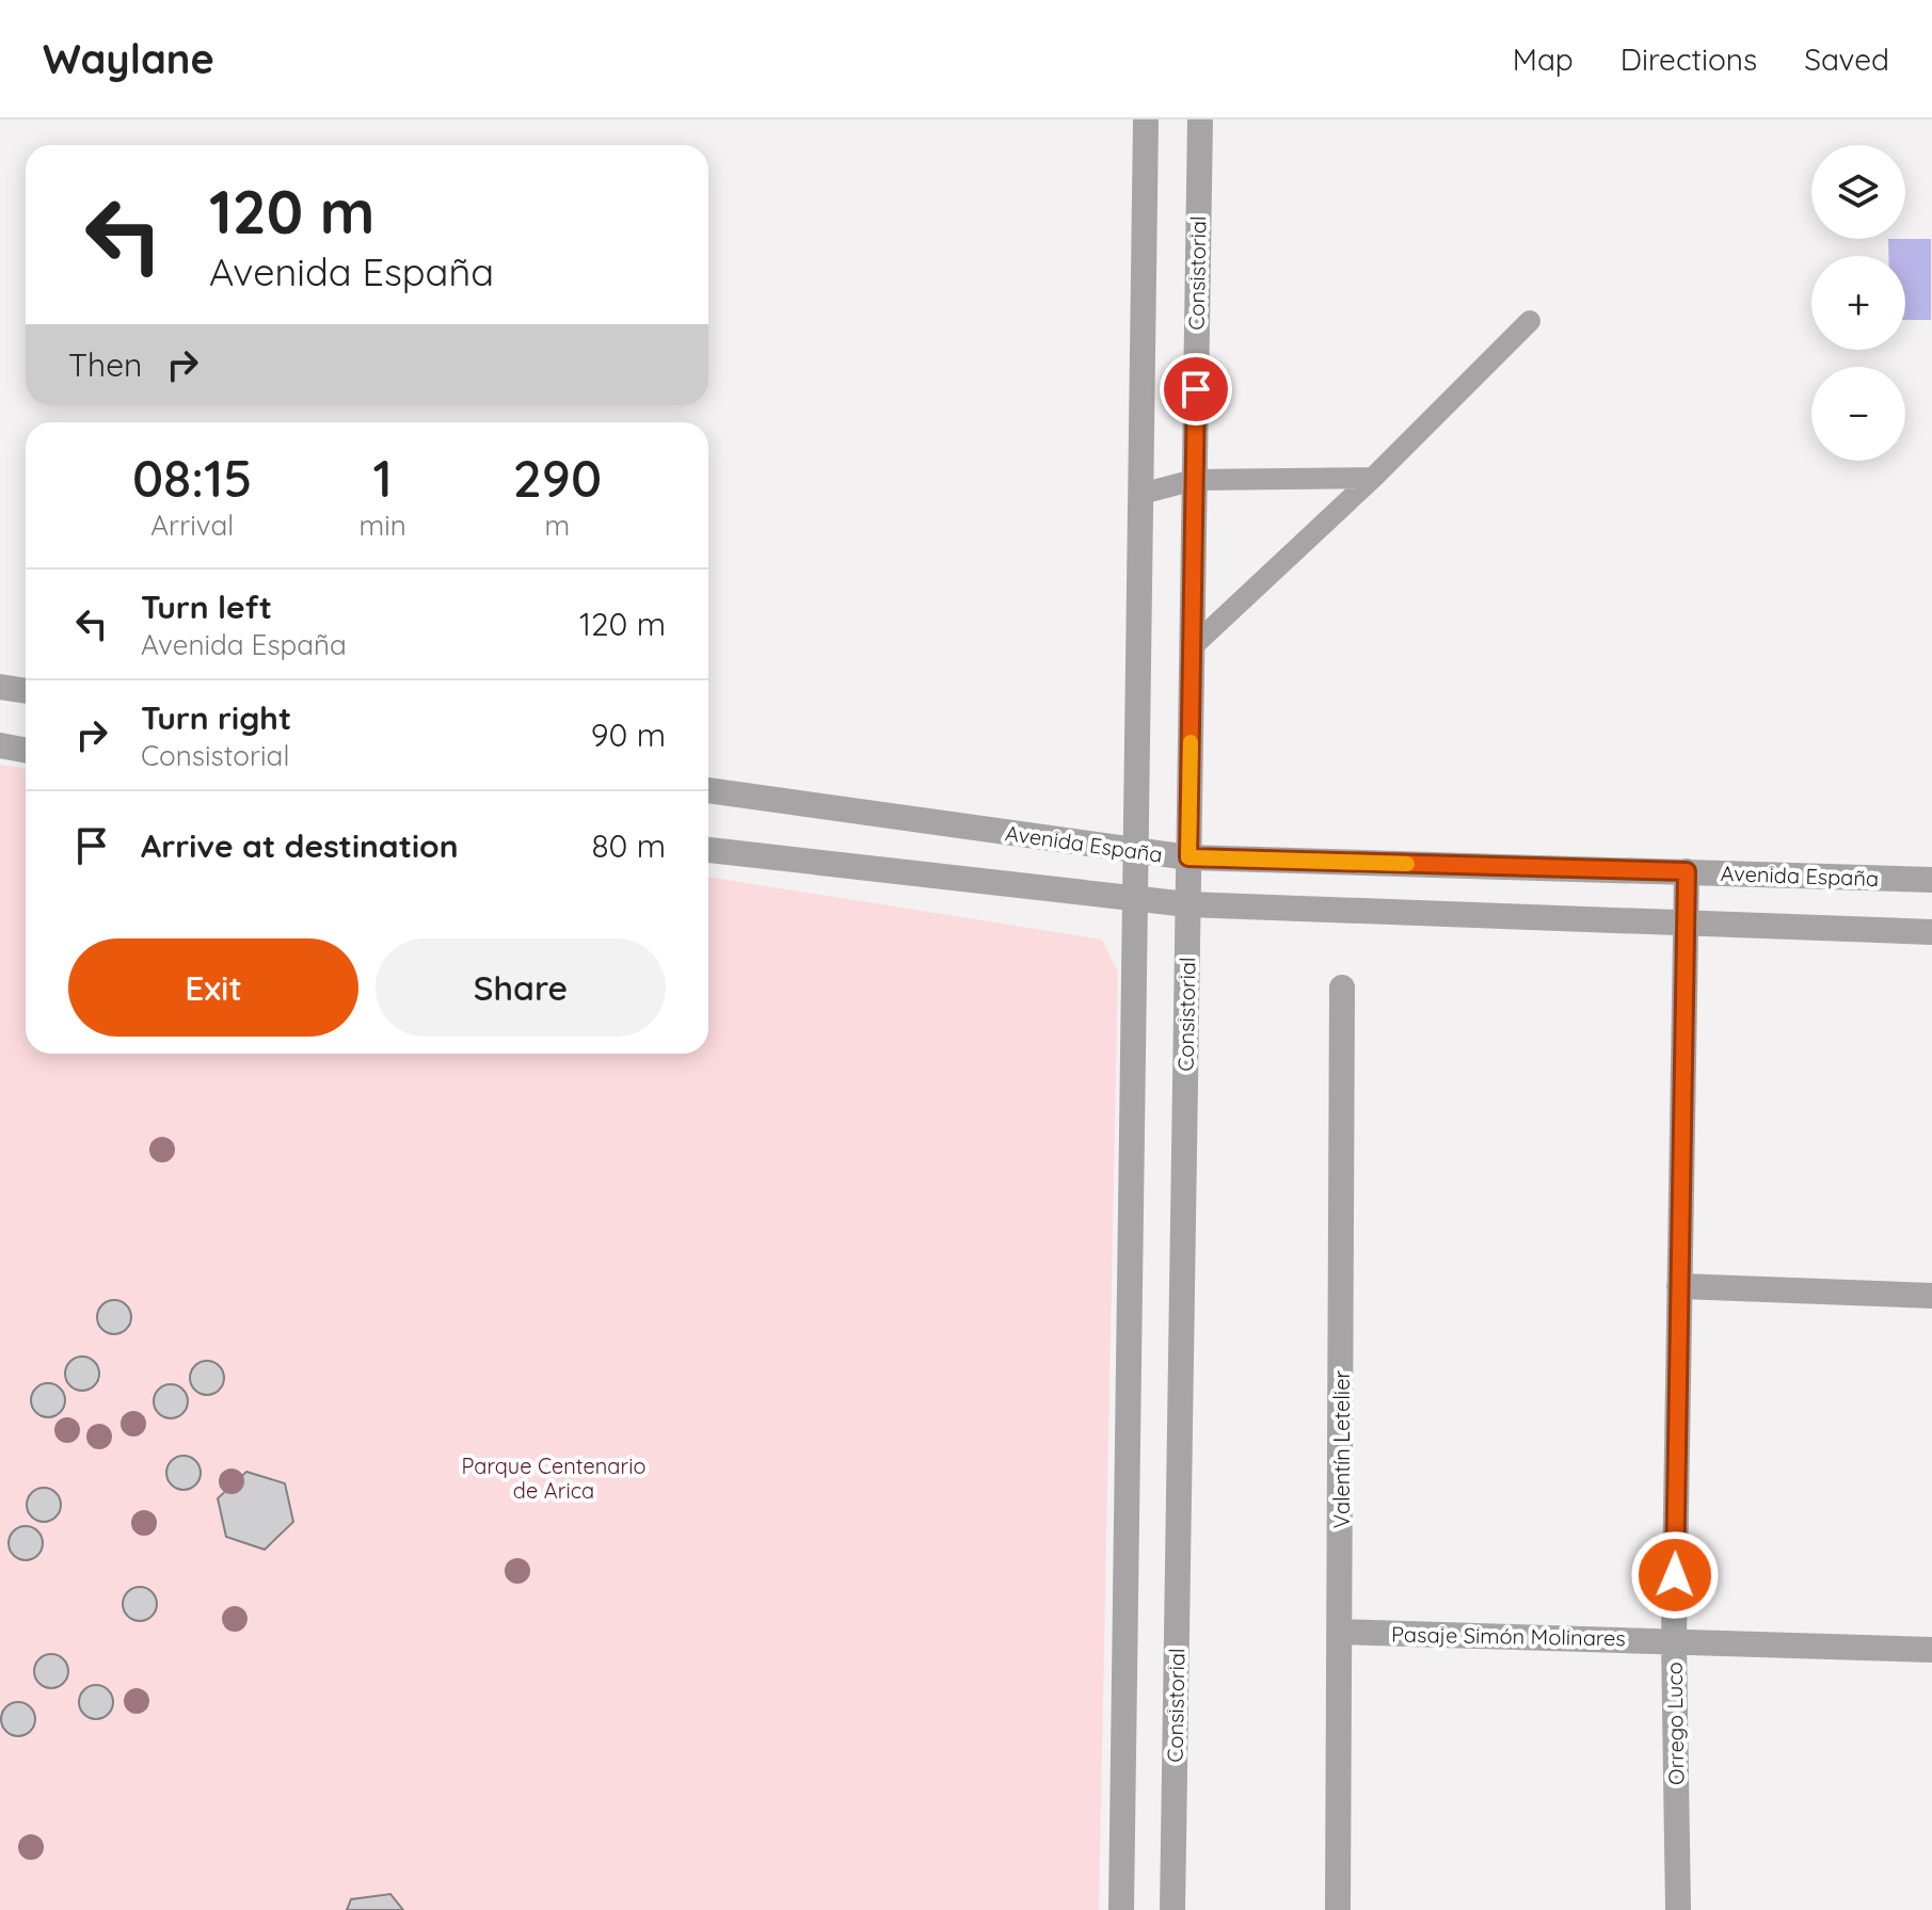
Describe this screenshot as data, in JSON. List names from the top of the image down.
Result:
{
  "streets": {
    "street": [
      "Consistorial",
      "Avenida España",
      "Valentín Letelier",
      "Pasaje Simón Molinares",
      "Orrego Luco"
    ]
  },
  "crossings": [
    ["Consistorial", "Avenida España"],
    ["Avenida España", "Orrego Luco"],
    ["Valentín Letelier", "Pasaje Simón Molinares"],
    ["Pasaje Simón Molinares", "Orrego Luco"]
  ],
  "parks": ["Parque Centenario de Arica"],
  "page": {
    "header": "Waylane",
    "nav": ["Map", "Directions", "Saved"],
    "map_buttons": ["+", "−"],
    "turn": ["120 m", "Avenida España"],
    "then": "Then",
    "eta": [
      "08:15",
      "Arrival",
      "1",
      "min",
      "290",
      "m"
    ],
    "list": [
      {
        "name": "Turn left",
        "note": "Avenida España",
        "value": "120 m"
      },
      {
        "name": "Turn right",
        "note": "Consistorial",
        "value": "90 m"
      },
      {
        "name": "Arrive at destination",
        "value": "80 m"
      }
    ],
    "buttons": ["Exit", "Share"]
  }
}
